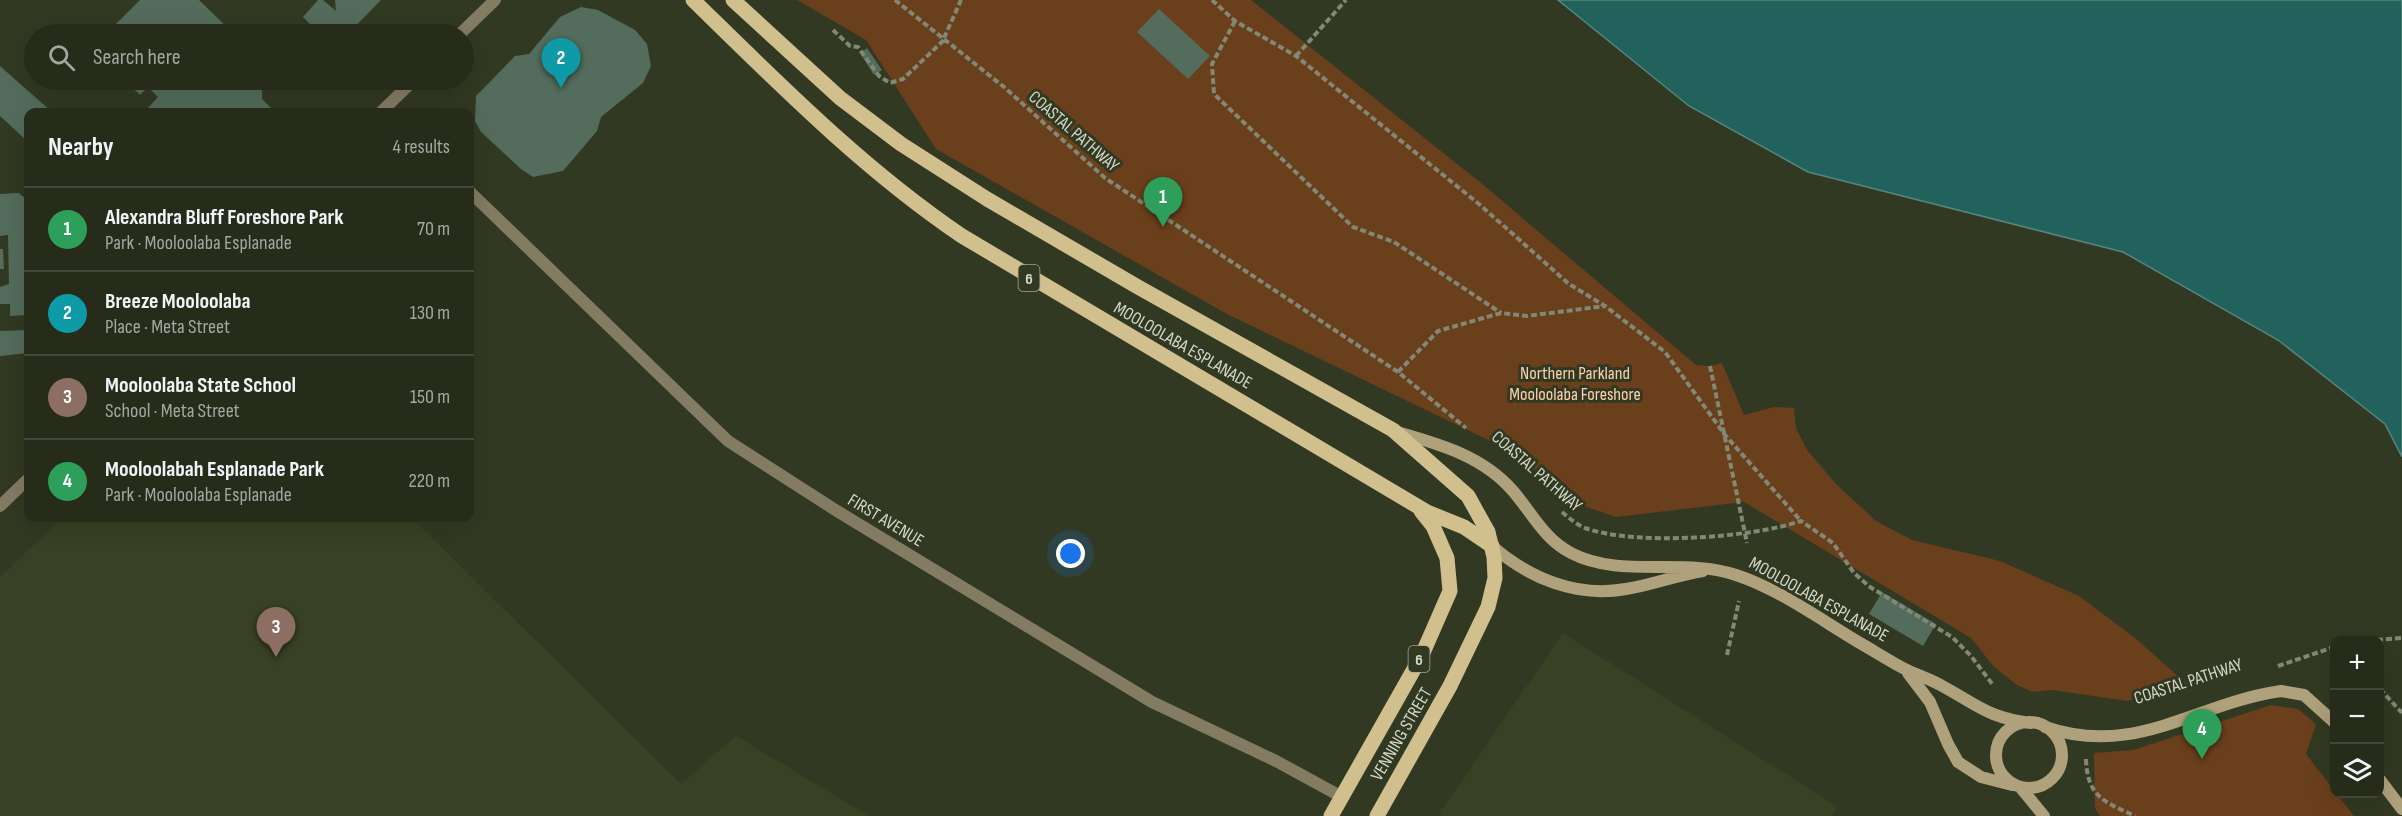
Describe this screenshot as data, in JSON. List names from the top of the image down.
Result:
{
  "streets": {
    "main road": ["6", "MOOLOOLABA ESPLANADE", "VENNING STREET"],
    "street": ["FIRST AVENUE"],
    "path": ["COASTAL PATHWAY"]
  },
  "crossings": [
    ["MOOLOOLABA ESPLANADE", "VENNING STREET"],
    ["FIRST AVENUE", "VENNING STREET"]
  ],
  "parks": ["Northern Parkland Mooloolaba Foreshore"],
  "page": {
    "search": "Search here",
    "pins": [
      "2",
      "1",
      "3",
      "4"
    ],
    "heading": ["Nearby", "4 results"],
    "list": [
      {
        "mark": "1",
        "name": "Alexandra Bluff Foreshore Park",
        "note": "Park · Mooloolaba Esplanade",
        "value": "70 m"
      },
      {
        "mark": "2",
        "name": "Breeze Mooloolaba",
        "note": "Place · Meta Street",
        "value": "130 m"
      },
      {
        "mark": "3",
        "name": "Mooloolaba State School",
        "note": "School · Meta Street",
        "value": "150 m"
      },
      {
        "mark": "4",
        "name": "Mooloolabah Esplanade Park",
        "note": "Park · Mooloolaba Esplanade",
        "value": "220 m"
      }
    ],
    "map_buttons": ["+", "−"]
  }
}
